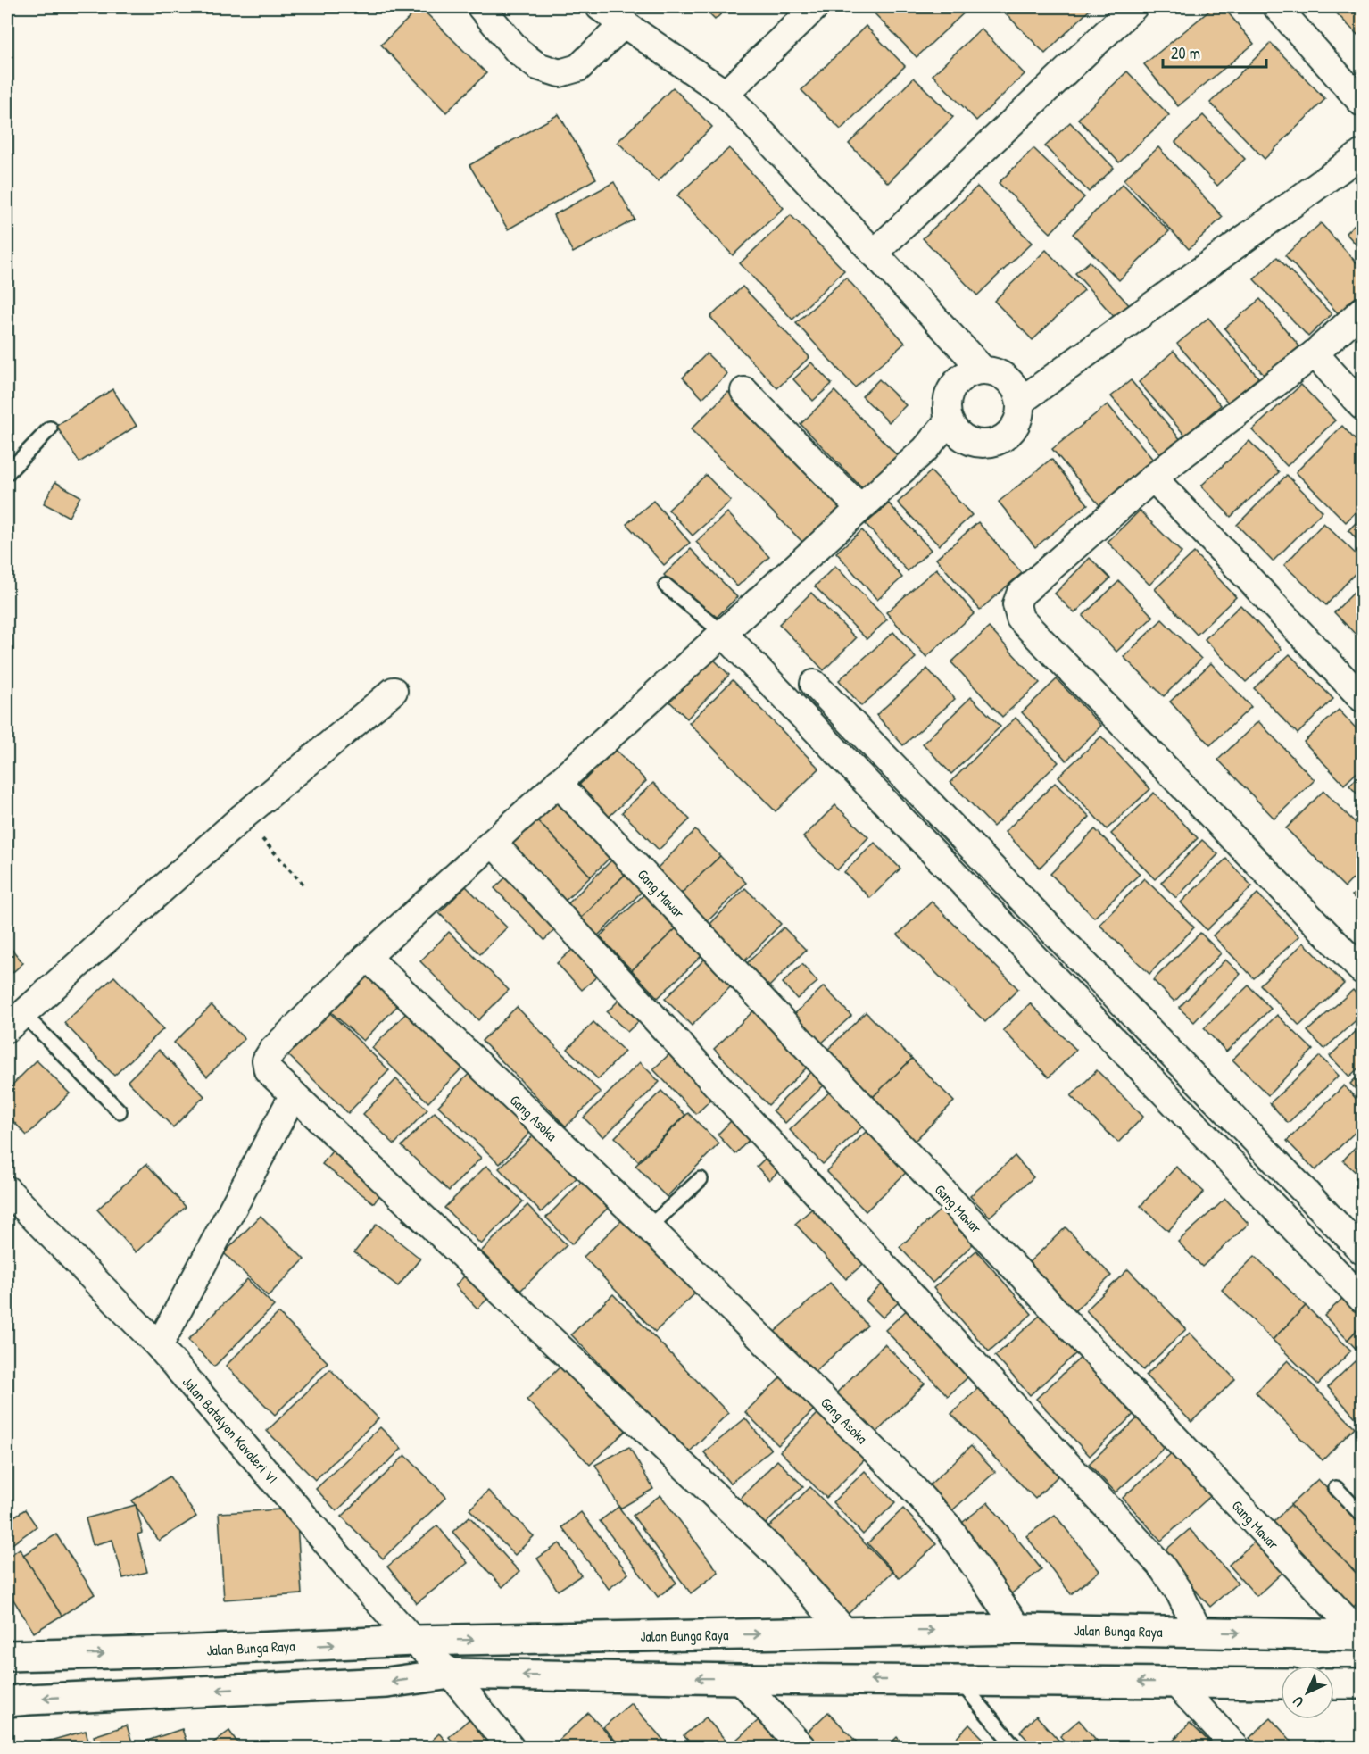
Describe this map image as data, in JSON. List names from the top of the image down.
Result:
{
  "streets": {
    "main road": ["Jalan Bunga Raya"],
    "street": ["Gang Mawar", "Gang Asoka", "Jalan Batalyon Kavaleri VI"]
  },
  "crossings": [
    ["Gang Mawar", "Jalan Bunga Raya"],
    ["Gang Asoka", "Jalan Bunga Raya"],
    ["Jalan Batalyon Kavaleri VI", "Jalan Bunga Raya"]
  ],
  "scale_bar": "20 m",
  "north": "bottom left"
}
